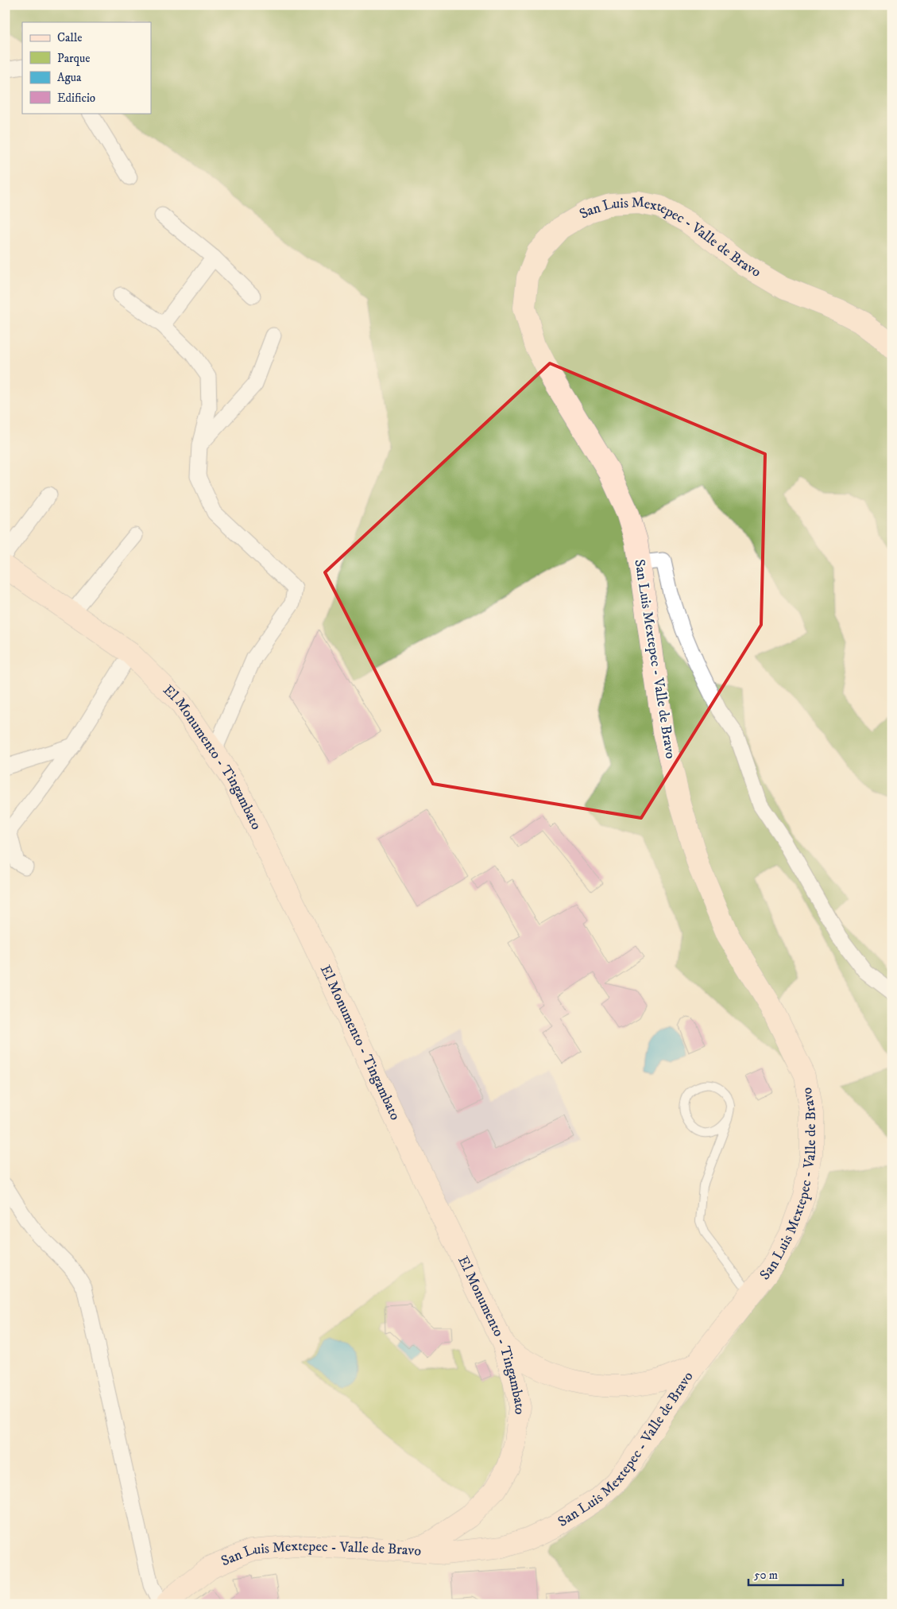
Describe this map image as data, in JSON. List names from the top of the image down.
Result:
{
  "streets": {
    "main road": ["San Luis Mextepec - Valle de Bravo", "El Monumento - Tingambato"]
  },
  "crossings": [
    ["San Luis Mextepec - Valle de Bravo", "El Monumento - Tingambato"]
  ],
  "legend": [
    "Calle",
    "Parque",
    "Agua",
    "Edificio"
  ],
  "scale_bar": "50 m"
}
